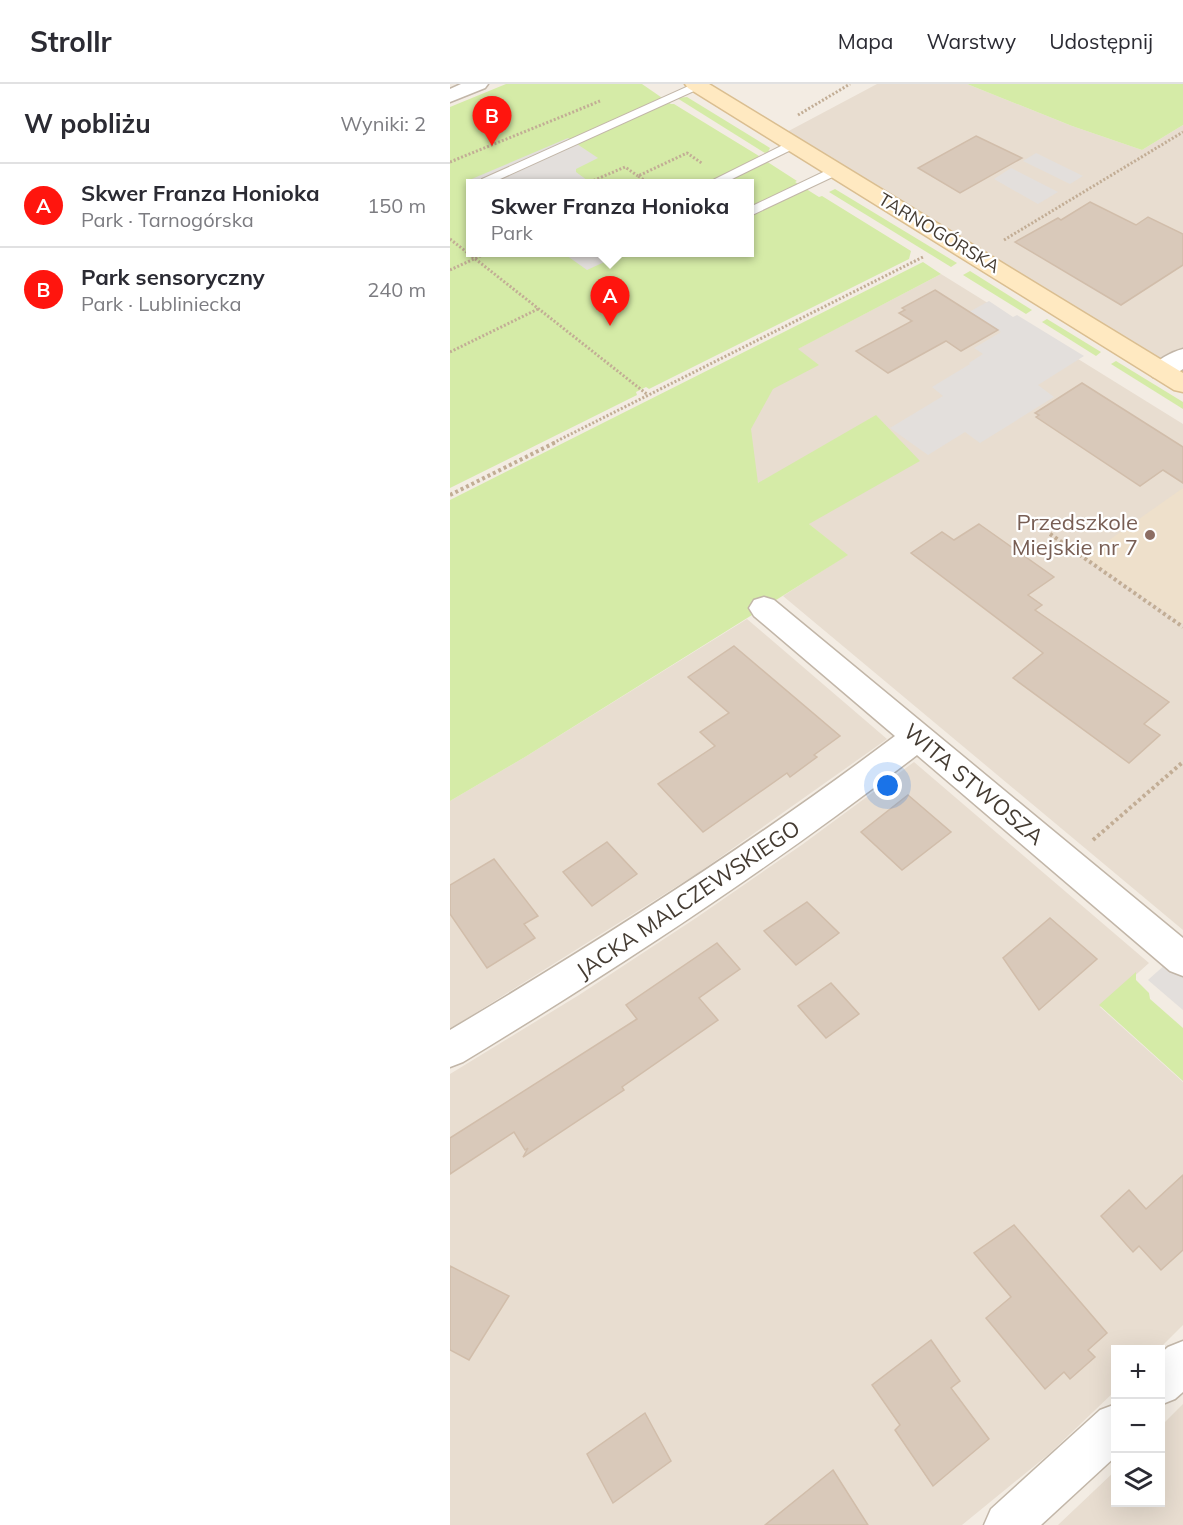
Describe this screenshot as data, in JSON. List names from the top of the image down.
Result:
{
  "streets": {
    "main road": ["TARNOGÓRSKA"],
    "street": ["WITA STWOSZA", "JACKA MALCZEWSKIEGO"]
  },
  "crossings": [
    ["WITA STWOSZA", "JACKA MALCZEWSKIEGO"]
  ],
  "places": ["Przedszkole Miejskie nr 7"],
  "page": {
    "header": "Strollr",
    "nav": ["Mapa", "Warstwy", "Udostępnij"],
    "heading": ["W pobliżu", "Wyniki: 2"],
    "pins": ["B", "A"],
    "list": [
      {
        "mark": "A",
        "name": "Skwer Franza Honioka",
        "note": "Park · Tarnogórska",
        "value": "150 m"
      },
      {
        "mark": "B",
        "name": "Park sensoryczny",
        "note": "Park · Lubliniecka",
        "value": "240 m"
      }
    ],
    "popup": ["Skwer Franza Honioka", "Park"],
    "map_buttons": ["+", "−"]
  }
}
